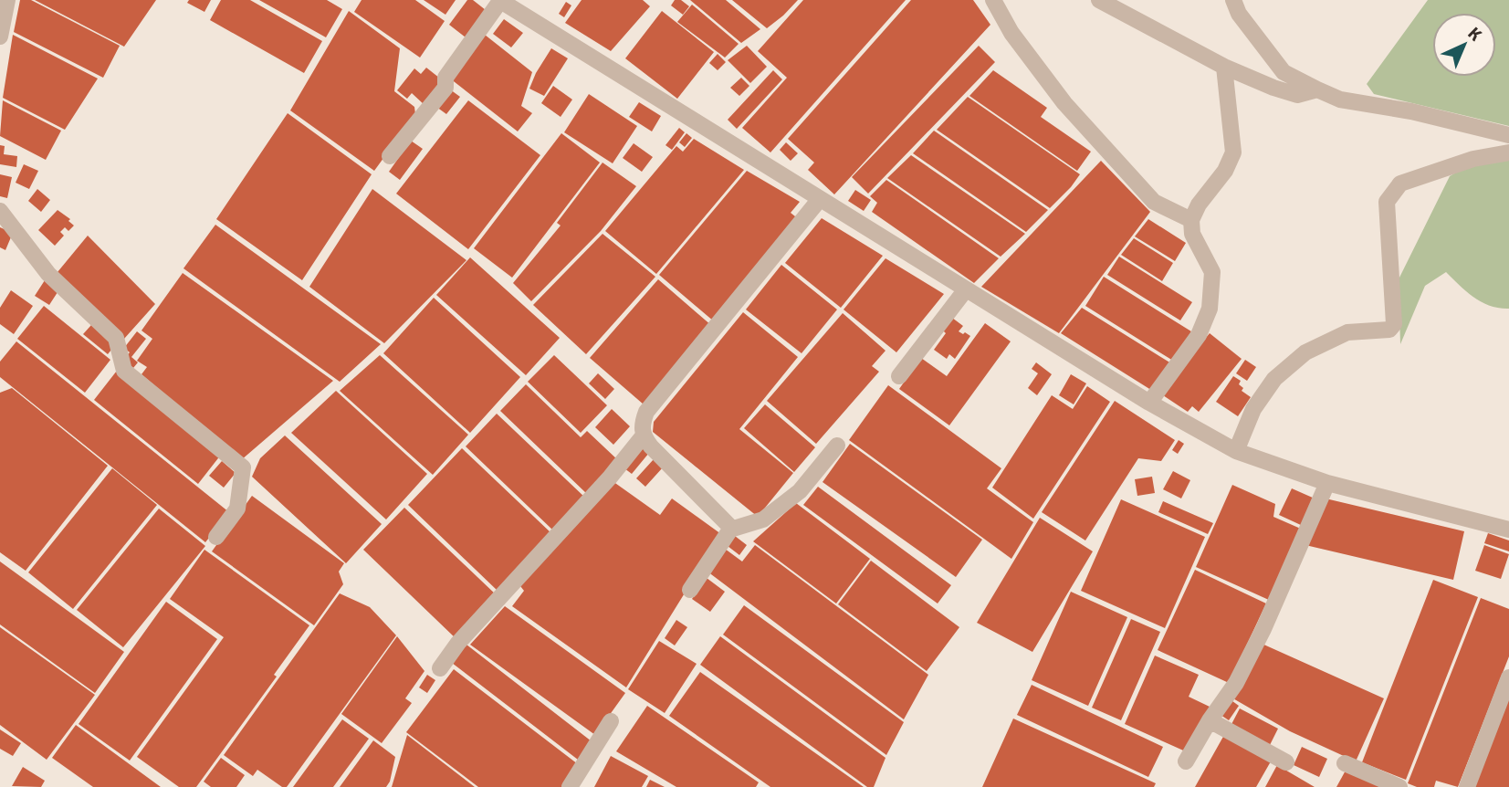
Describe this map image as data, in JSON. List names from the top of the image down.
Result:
{
  "north": "top right"
}
